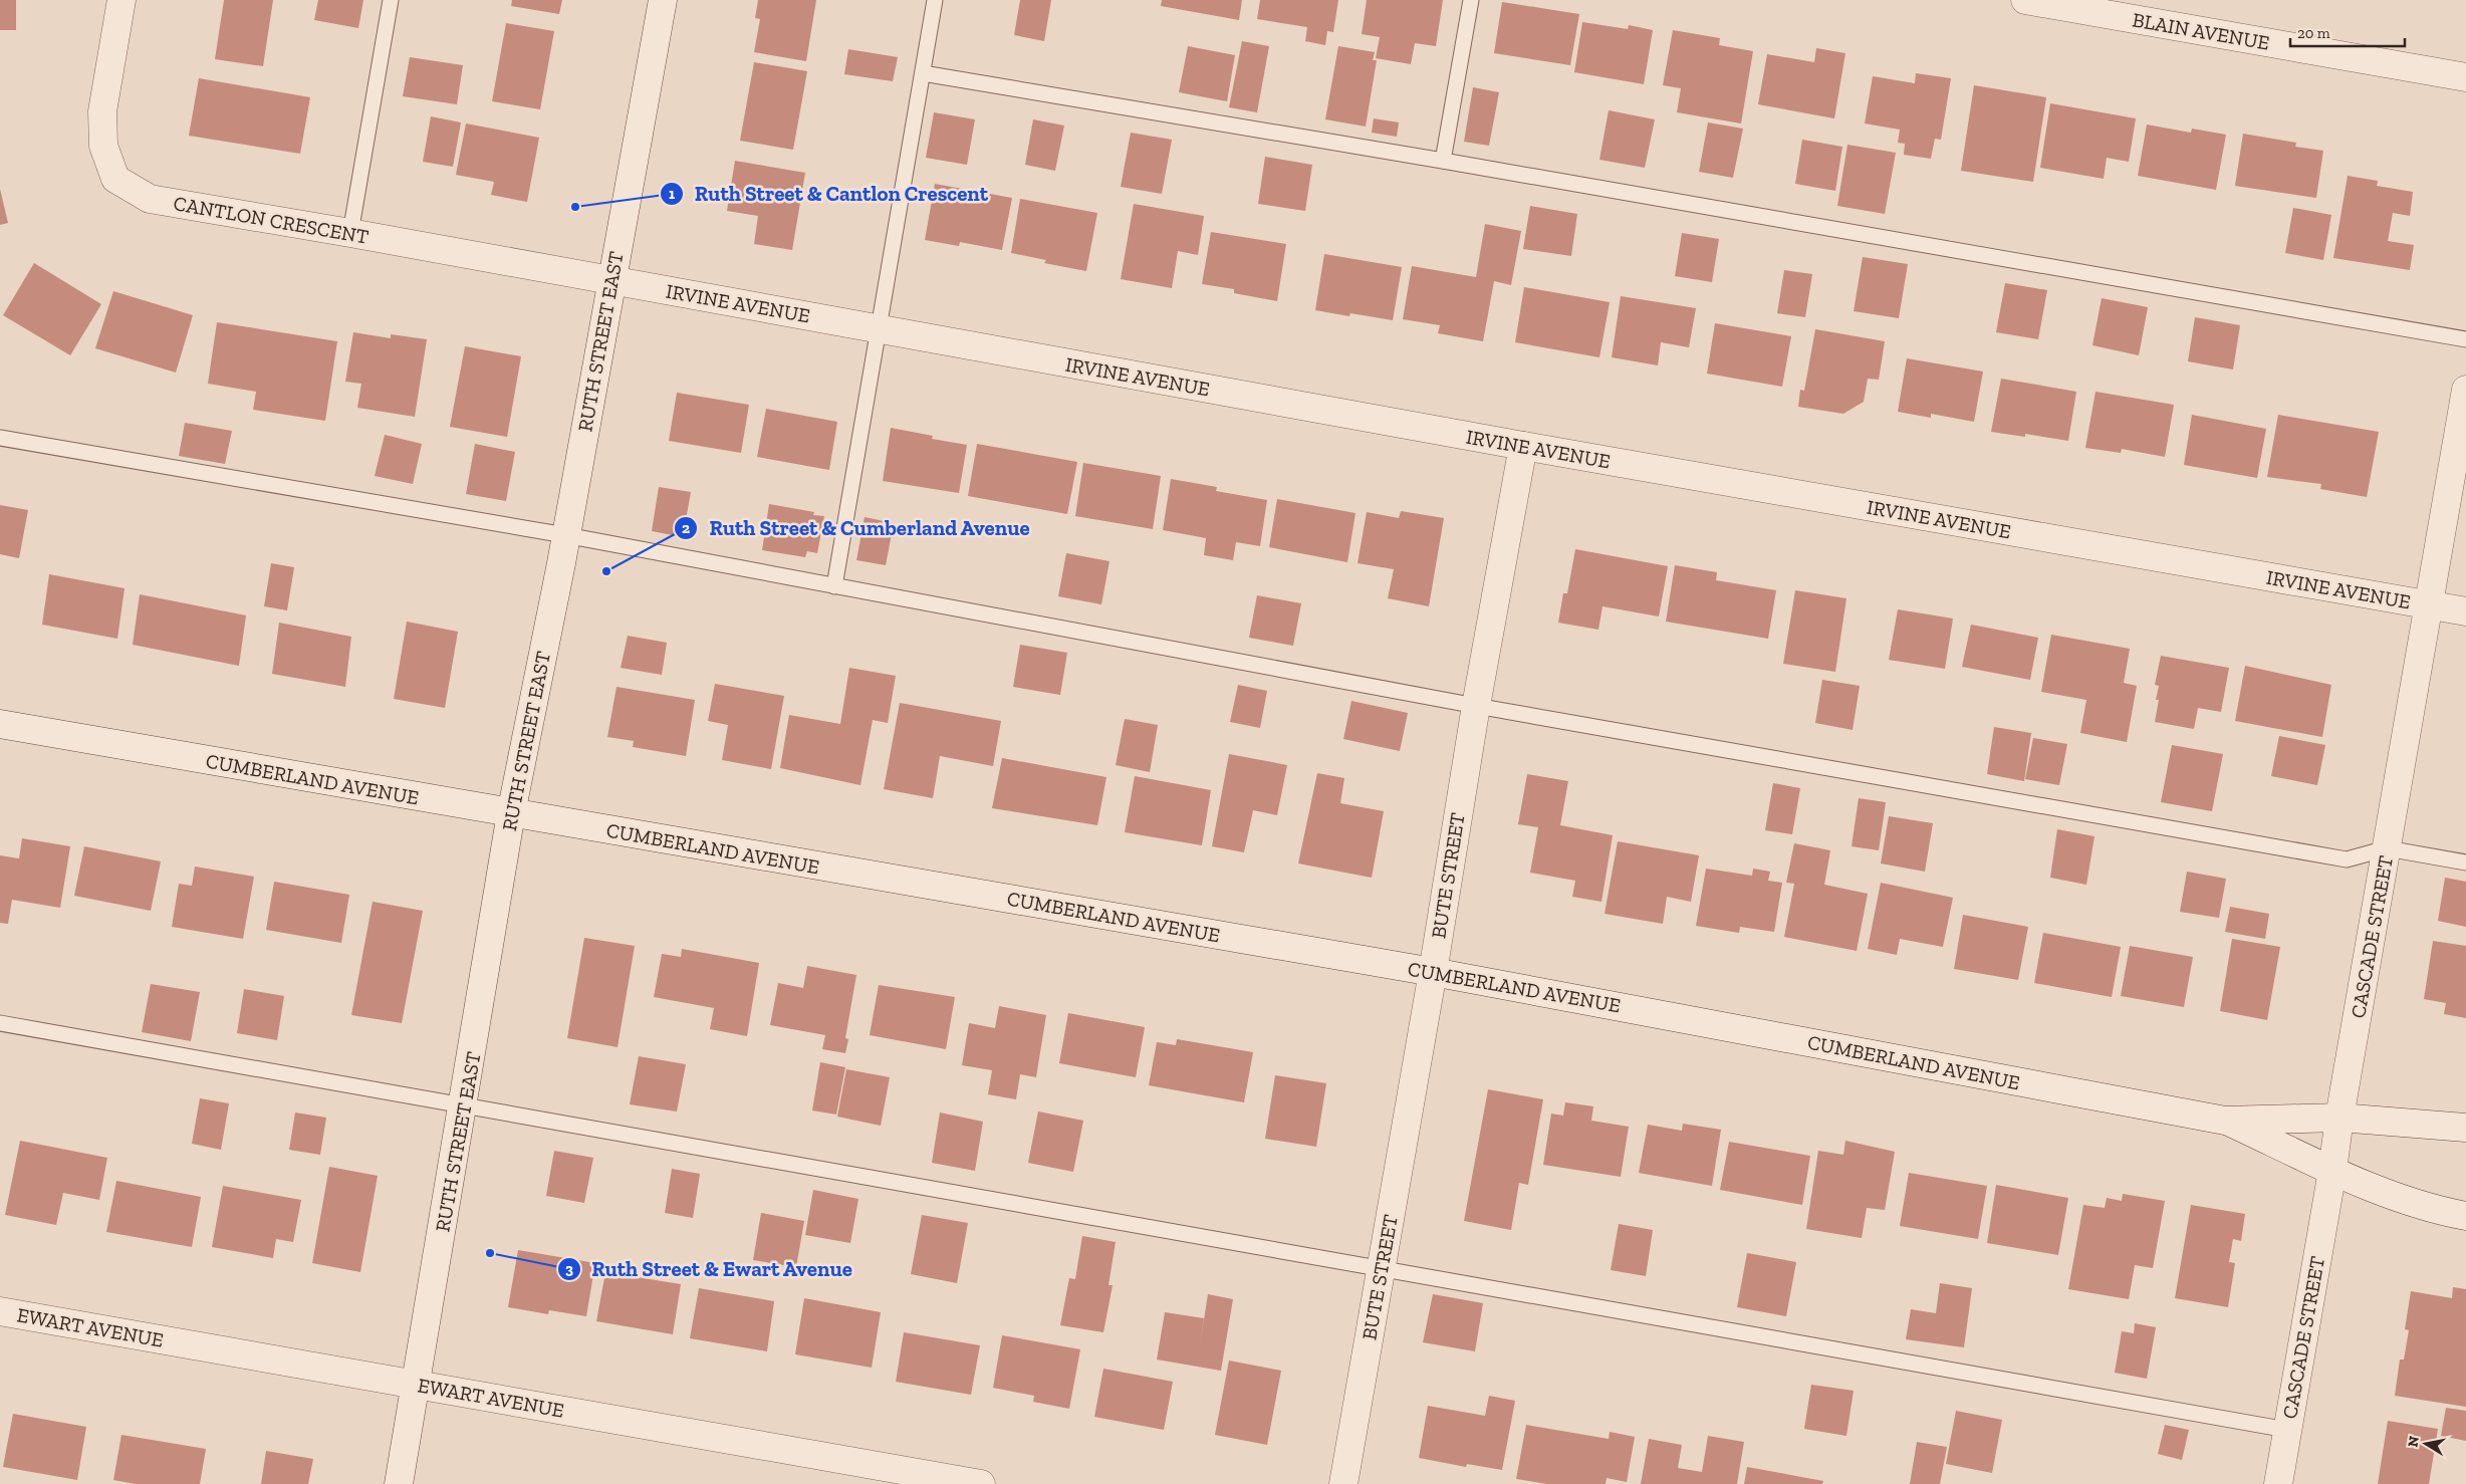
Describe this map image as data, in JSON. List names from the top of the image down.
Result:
{
  "streets": {
    "street": [
      "BLAIN AVENUE",
      "CANTLON CRESCENT",
      "IRVINE AVENUE",
      "RUTH STREET EAST",
      "CUMBERLAND AVENUE",
      "BUTE STREET",
      "CASCADE STREET",
      "EWART AVENUE"
    ]
  },
  "crossings": [
    ["CANTLON CRESCENT", "IRVINE AVENUE"],
    ["CANTLON CRESCENT", "RUTH STREET EAST"],
    ["IRVINE AVENUE", "RUTH STREET EAST"],
    ["IRVINE AVENUE", "BUTE STREET"],
    ["IRVINE AVENUE", "CASCADE STREET"],
    ["RUTH STREET EAST", "CUMBERLAND AVENUE"],
    ["RUTH STREET EAST", "EWART AVENUE"],
    ["CUMBERLAND AVENUE", "BUTE STREET"],
    ["CUMBERLAND AVENUE", "CASCADE STREET"]
  ],
  "places": ["Ruth Street & Cantlon Crescent", "Ruth Street & Cumberland Avenue", "Ruth Street & Ewart Avenue"],
  "scale_bar": "20 m",
  "north": "left"
}
